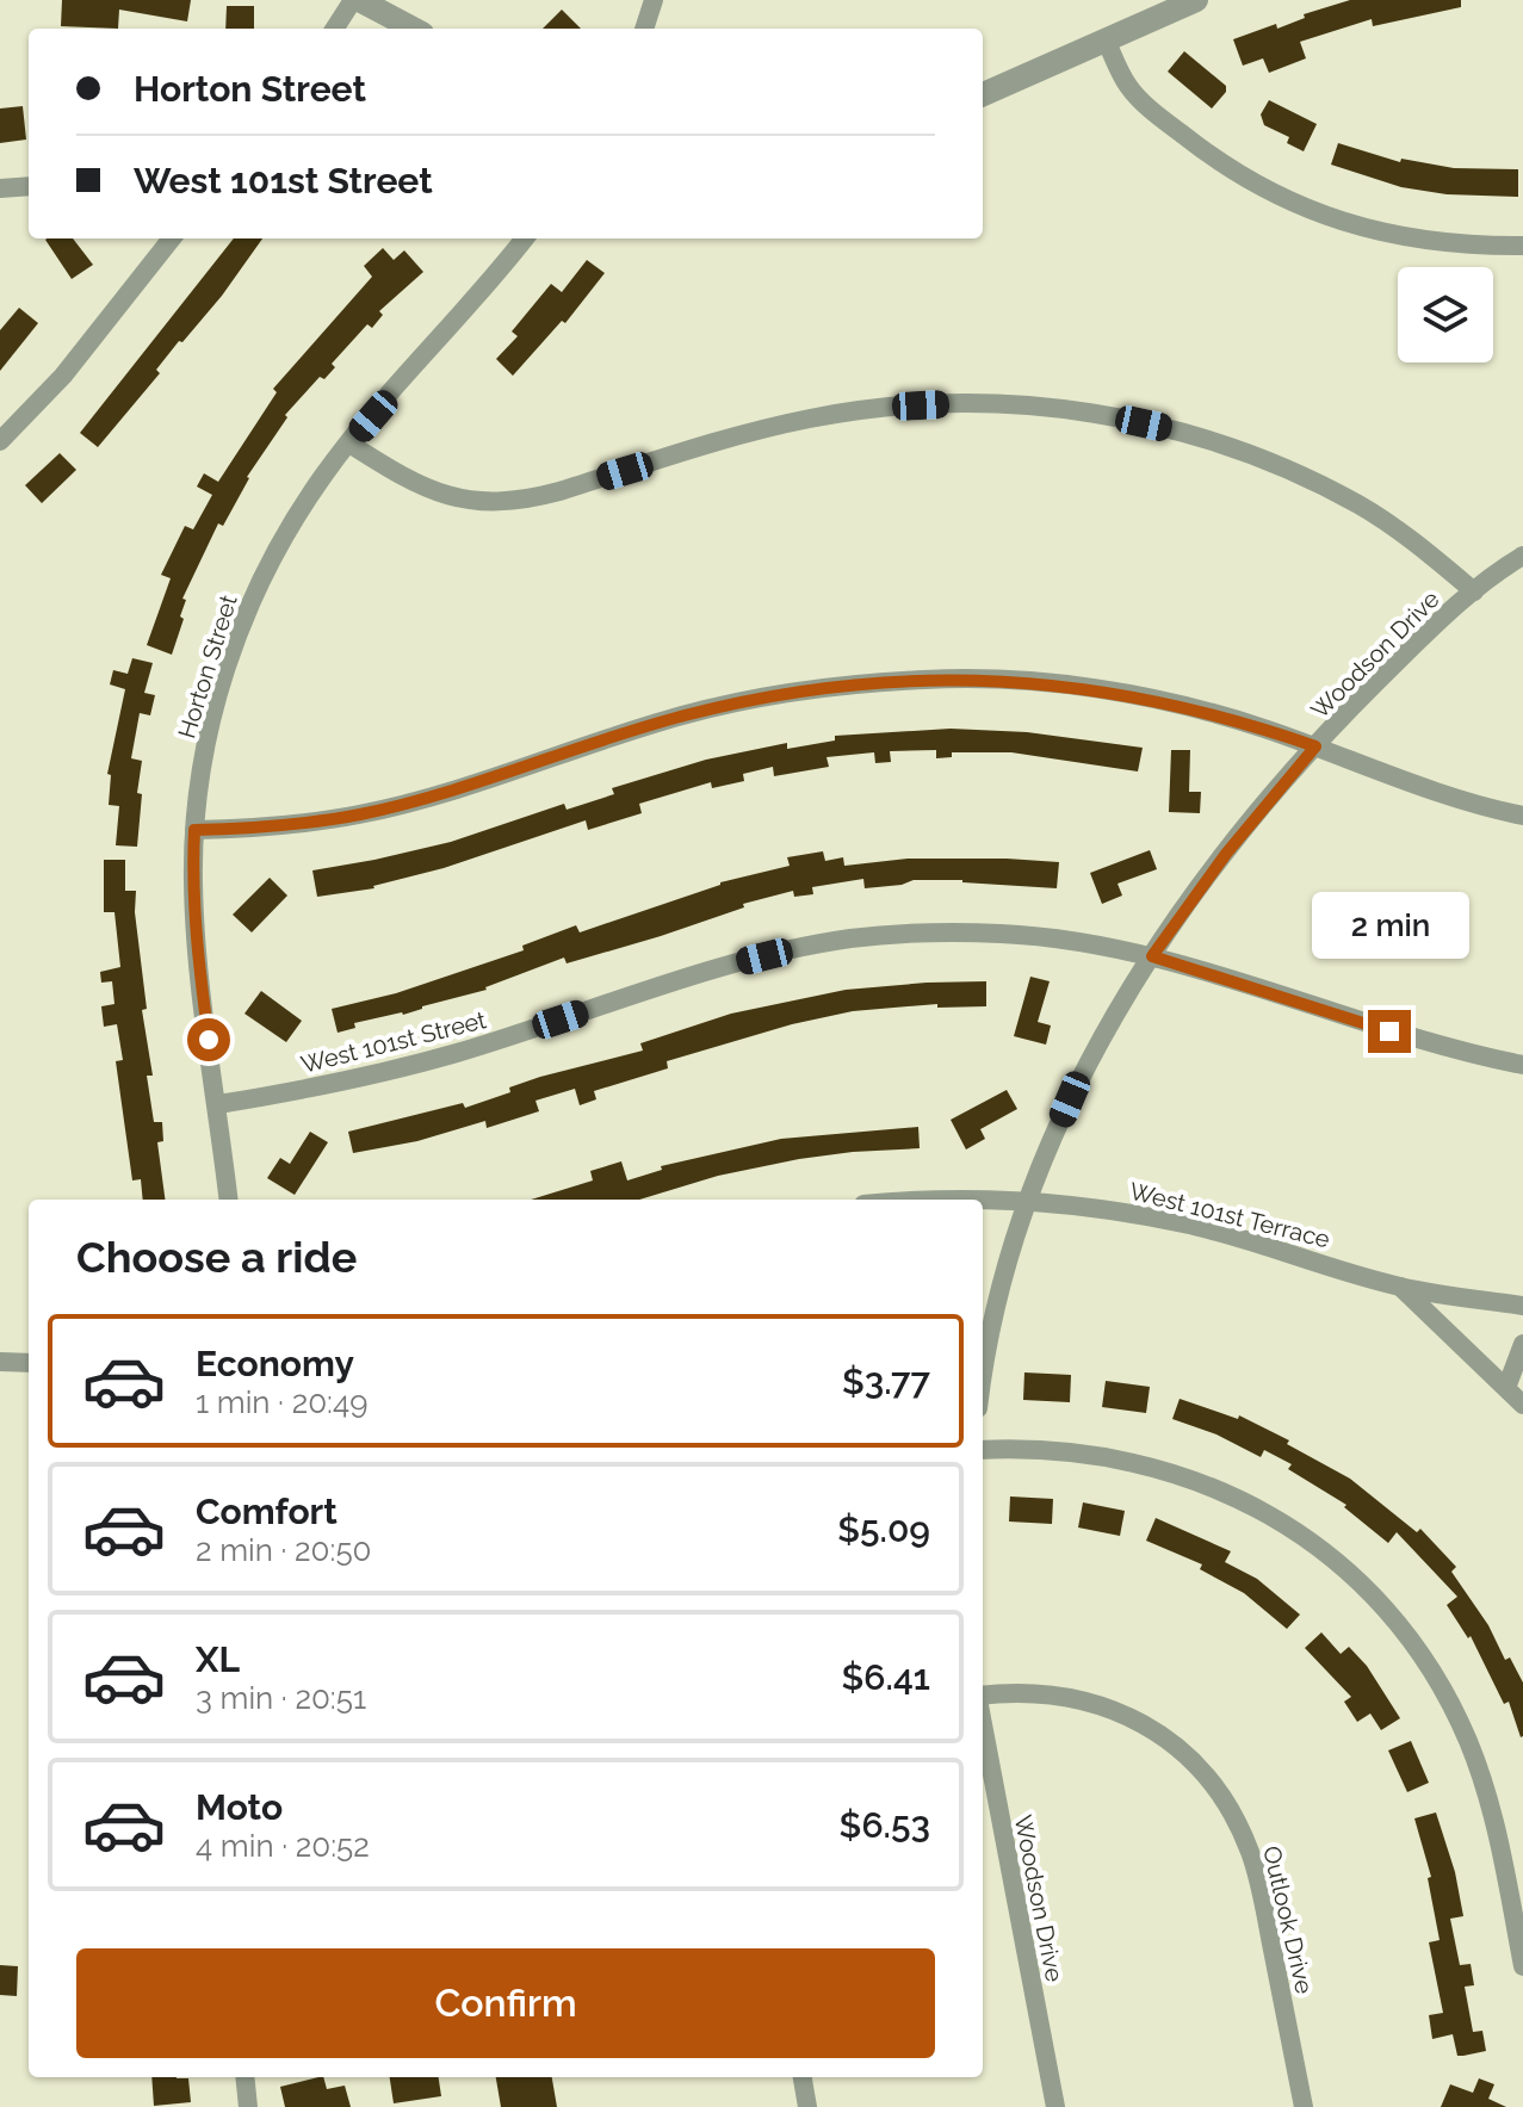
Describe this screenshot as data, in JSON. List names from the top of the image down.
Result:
{
  "streets": {
    "street": [
      "Woodson Drive",
      "Horton Street",
      "West 101st Street",
      "West 101st Terrace",
      "Outlook Drive"
    ]
  },
  "crossings": [
    ["Woodson Drive", "West 101st Street"],
    ["Woodson Drive", "West 101st Terrace"],
    ["Horton Street", "West 101st Street"]
  ],
  "page": {
    "banner": ["Horton Street", "West 101st Street"],
    "bubble": "2 min",
    "heading": "Choose a ride",
    "list": [
      {
        "name": "Economy",
        "note": "1 min · 20:49",
        "value": "$3.77"
      },
      {
        "name": "Comfort",
        "note": "2 min · 20:50",
        "value": "$5.09"
      },
      {
        "name": "XL",
        "note": "3 min · 20:51",
        "value": "$6.41"
      },
      {
        "name": "Moto",
        "note": "4 min · 20:52",
        "value": "$6.53"
      }
    ],
    "buttons": "Confirm"
  }
}
